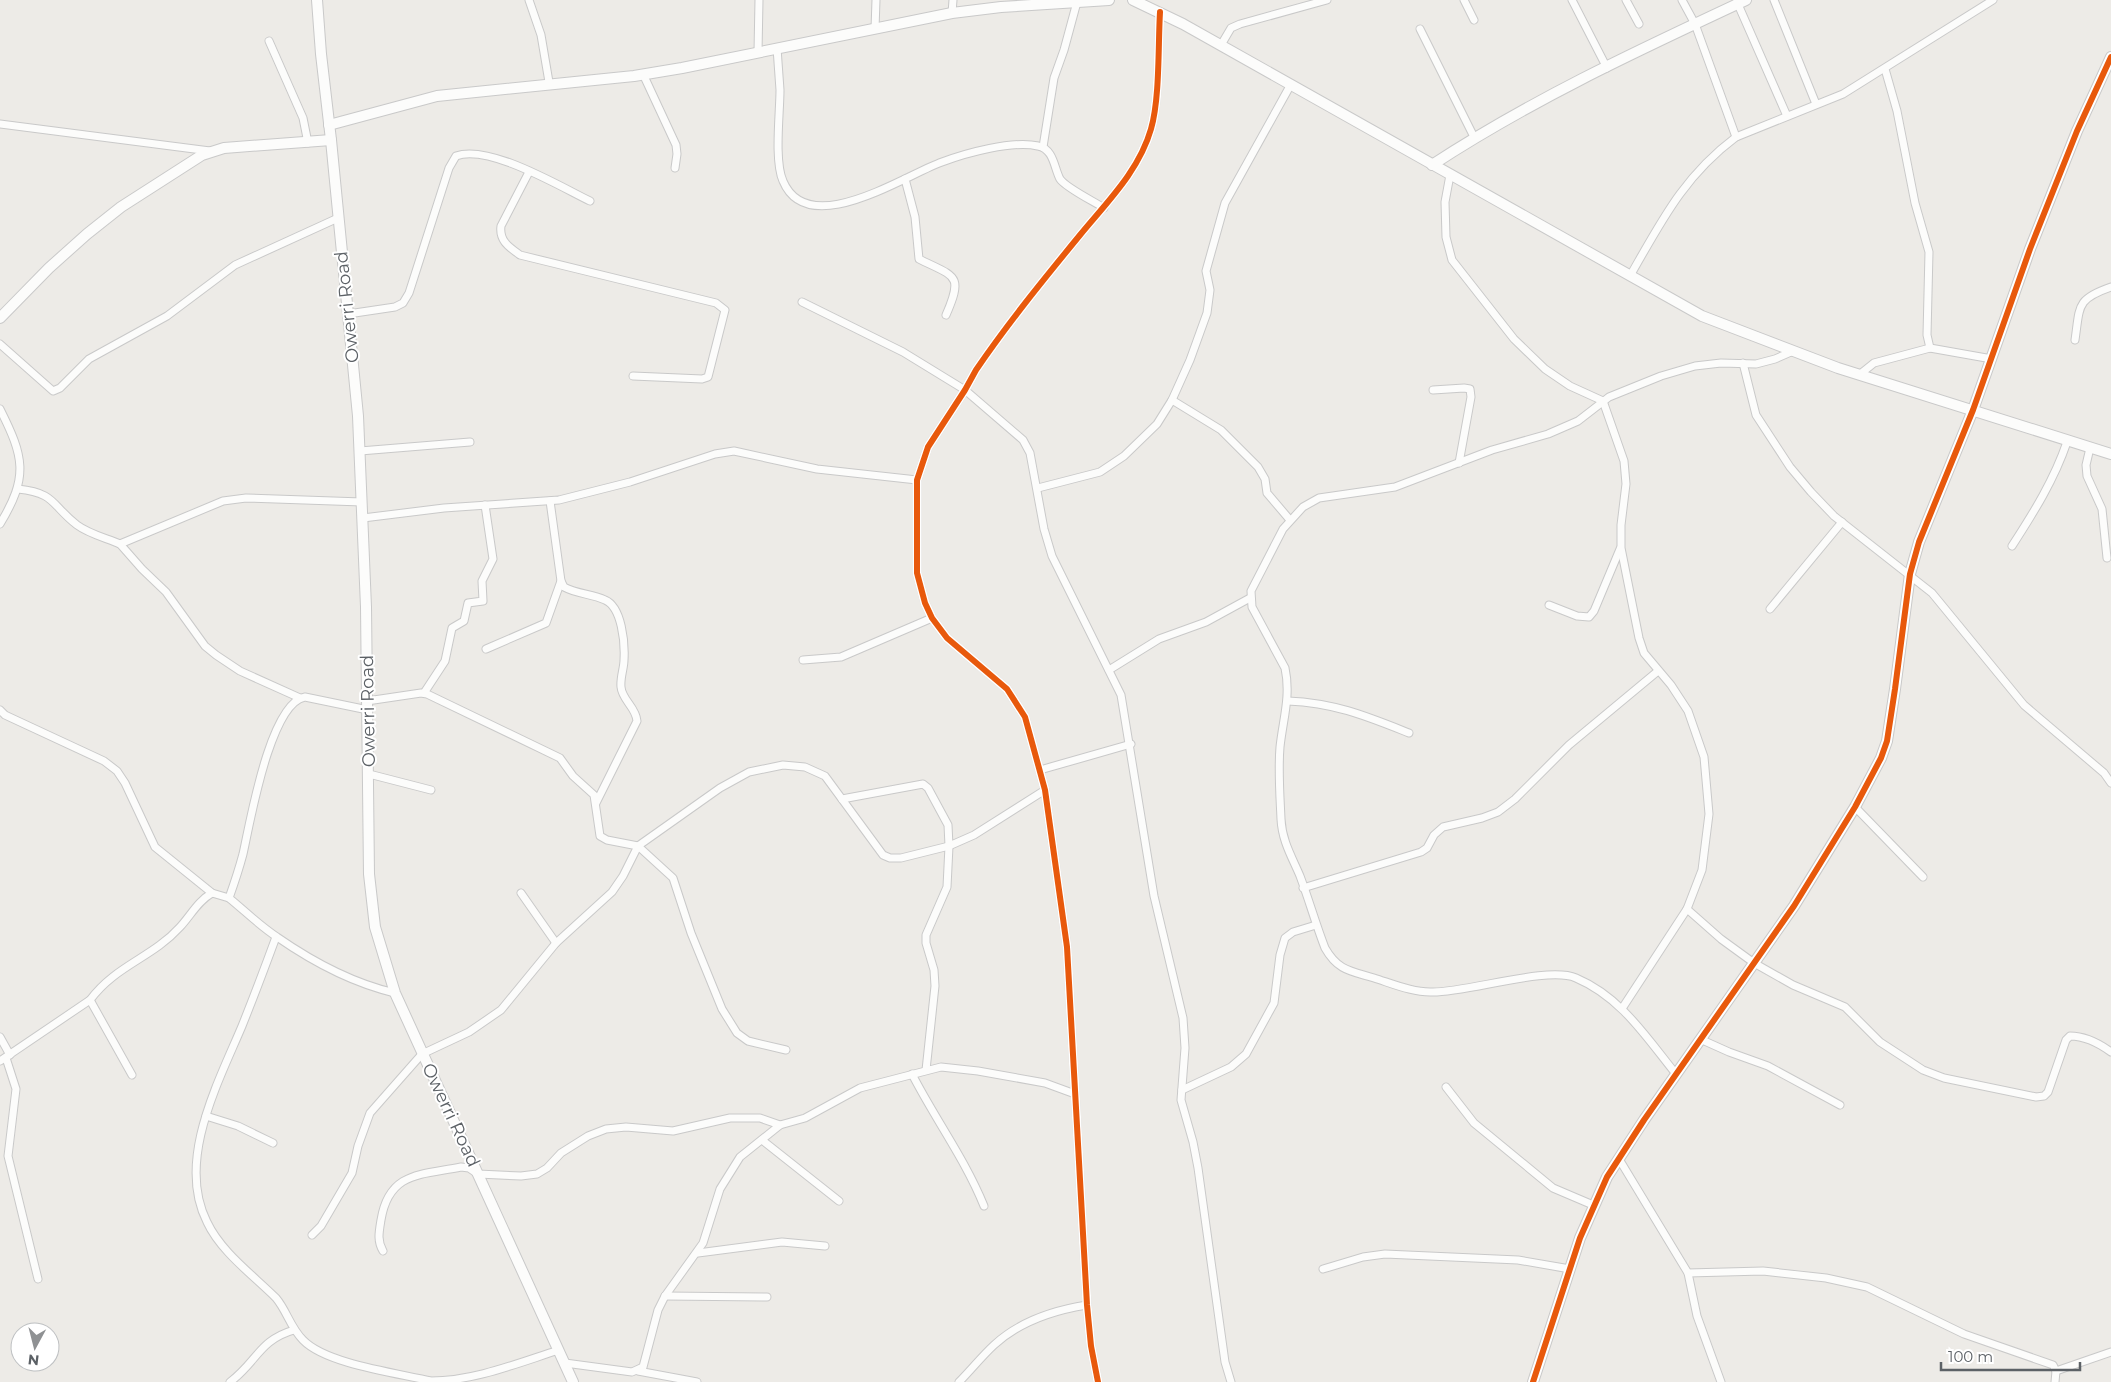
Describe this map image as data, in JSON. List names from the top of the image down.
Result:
{
  "streets": {
    "main road": ["Owerri Road"]
  },
  "scale_bar": "100 m",
  "north": "bottom"
}
